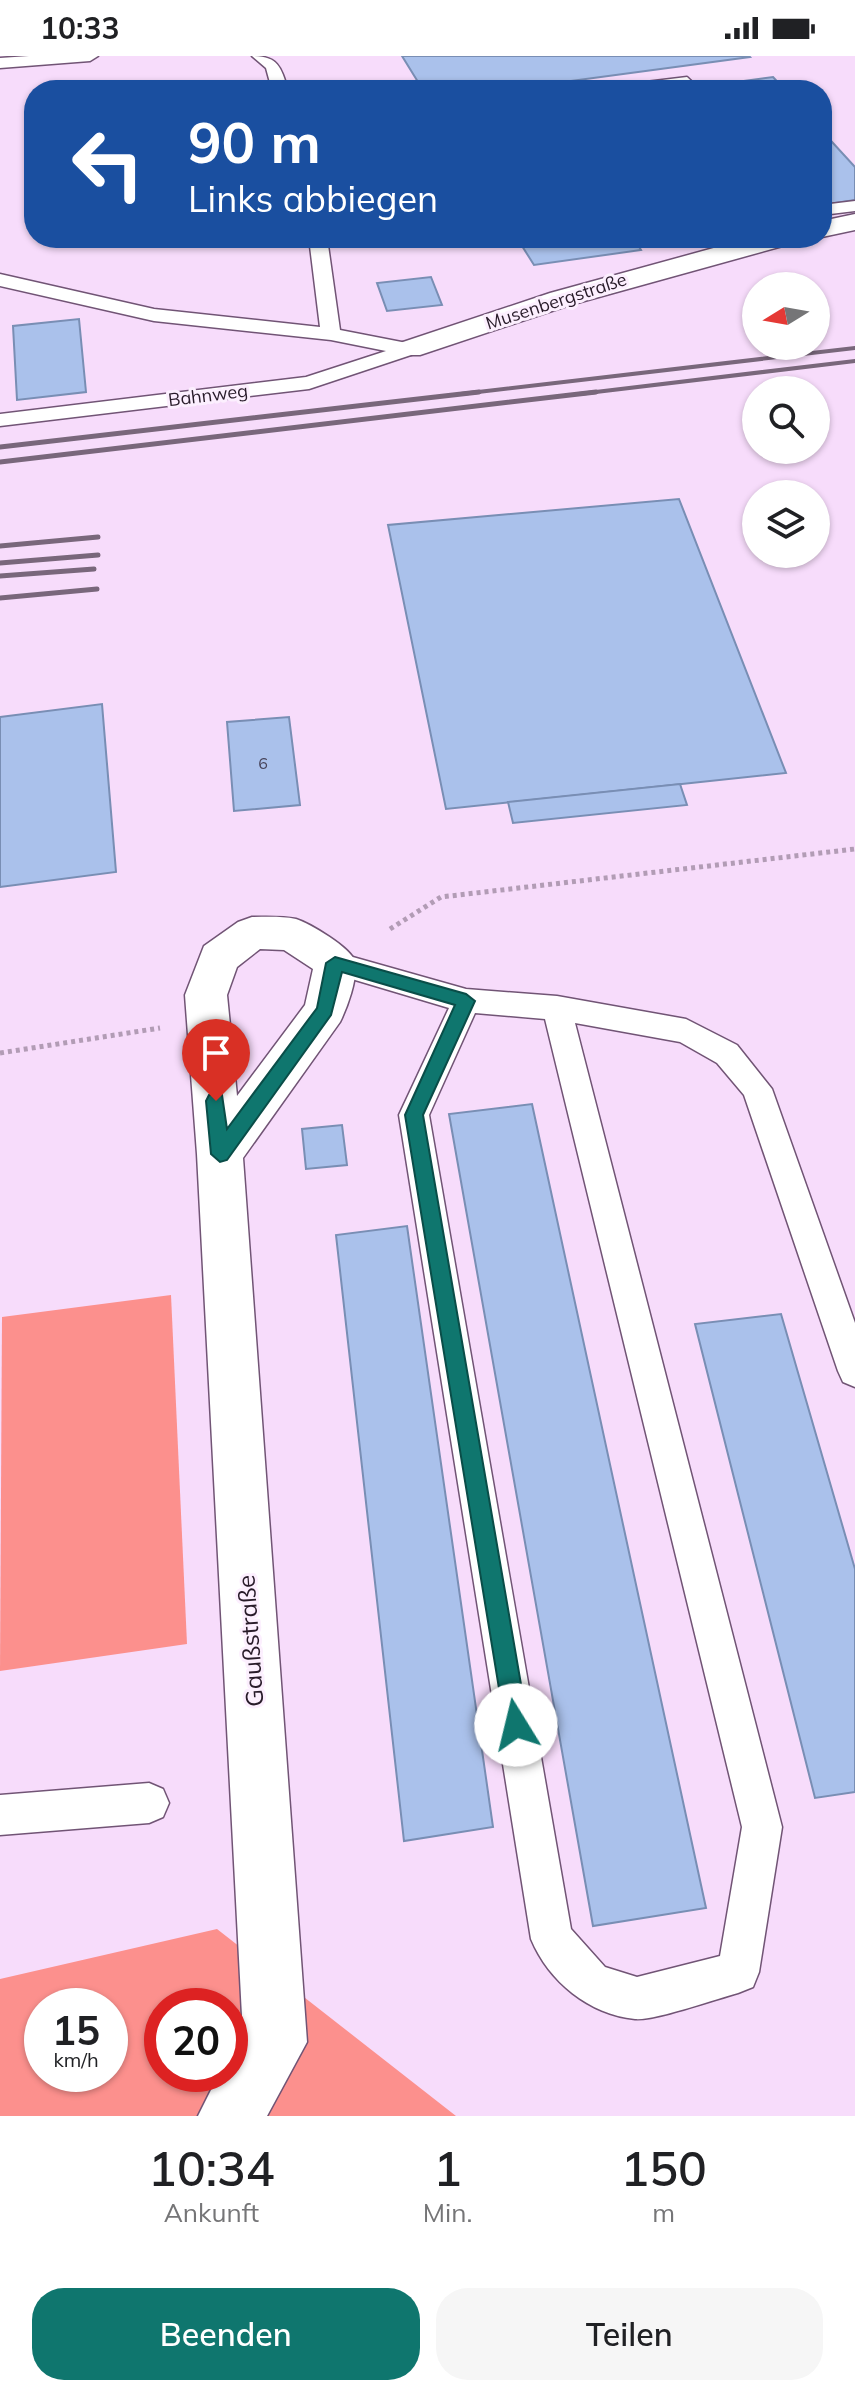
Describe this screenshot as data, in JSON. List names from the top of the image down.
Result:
{
  "streets": {
    "street": ["Musenbergstraße", "Gaußstraße"],
    "lane": ["Bahnweg"]
  },
  "crossings": [
    ["Musenbergstraße", "Bahnweg"]
  ],
  "house_numbers": ["6"],
  "north": "left",
  "page": {
    "status": "10:33",
    "turn": ["90 m", "Links abbiegen"],
    "speed": "15 km/h",
    "limit": "20",
    "eta": [
      "10:34",
      "Ankunft",
      "1",
      "Min.",
      "150",
      "m"
    ],
    "buttons": ["Beenden", "Teilen"]
  }
}
